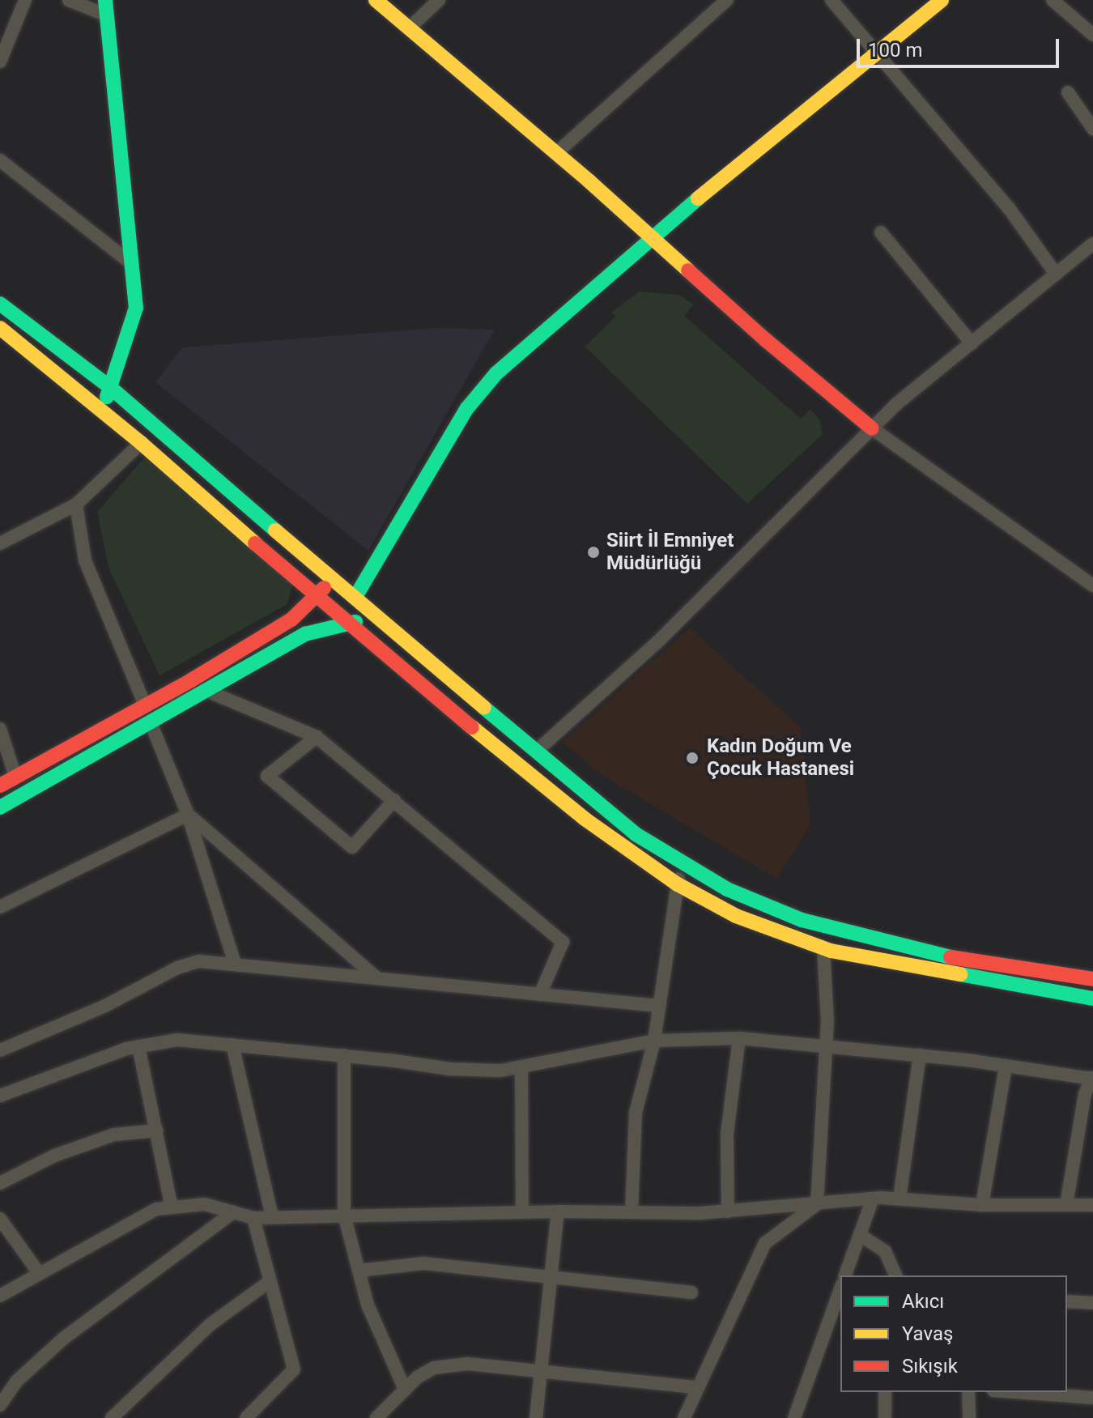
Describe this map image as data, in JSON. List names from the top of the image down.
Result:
{
  "places": ["Siirt İl Emniyet Müdürlüğü", "Kadın Doğum Ve Çocuk Hastanesi"],
  "legend": ["Akıcı", "Yavaş", "Sıkışık"],
  "scale_bar": "100 m"
}
